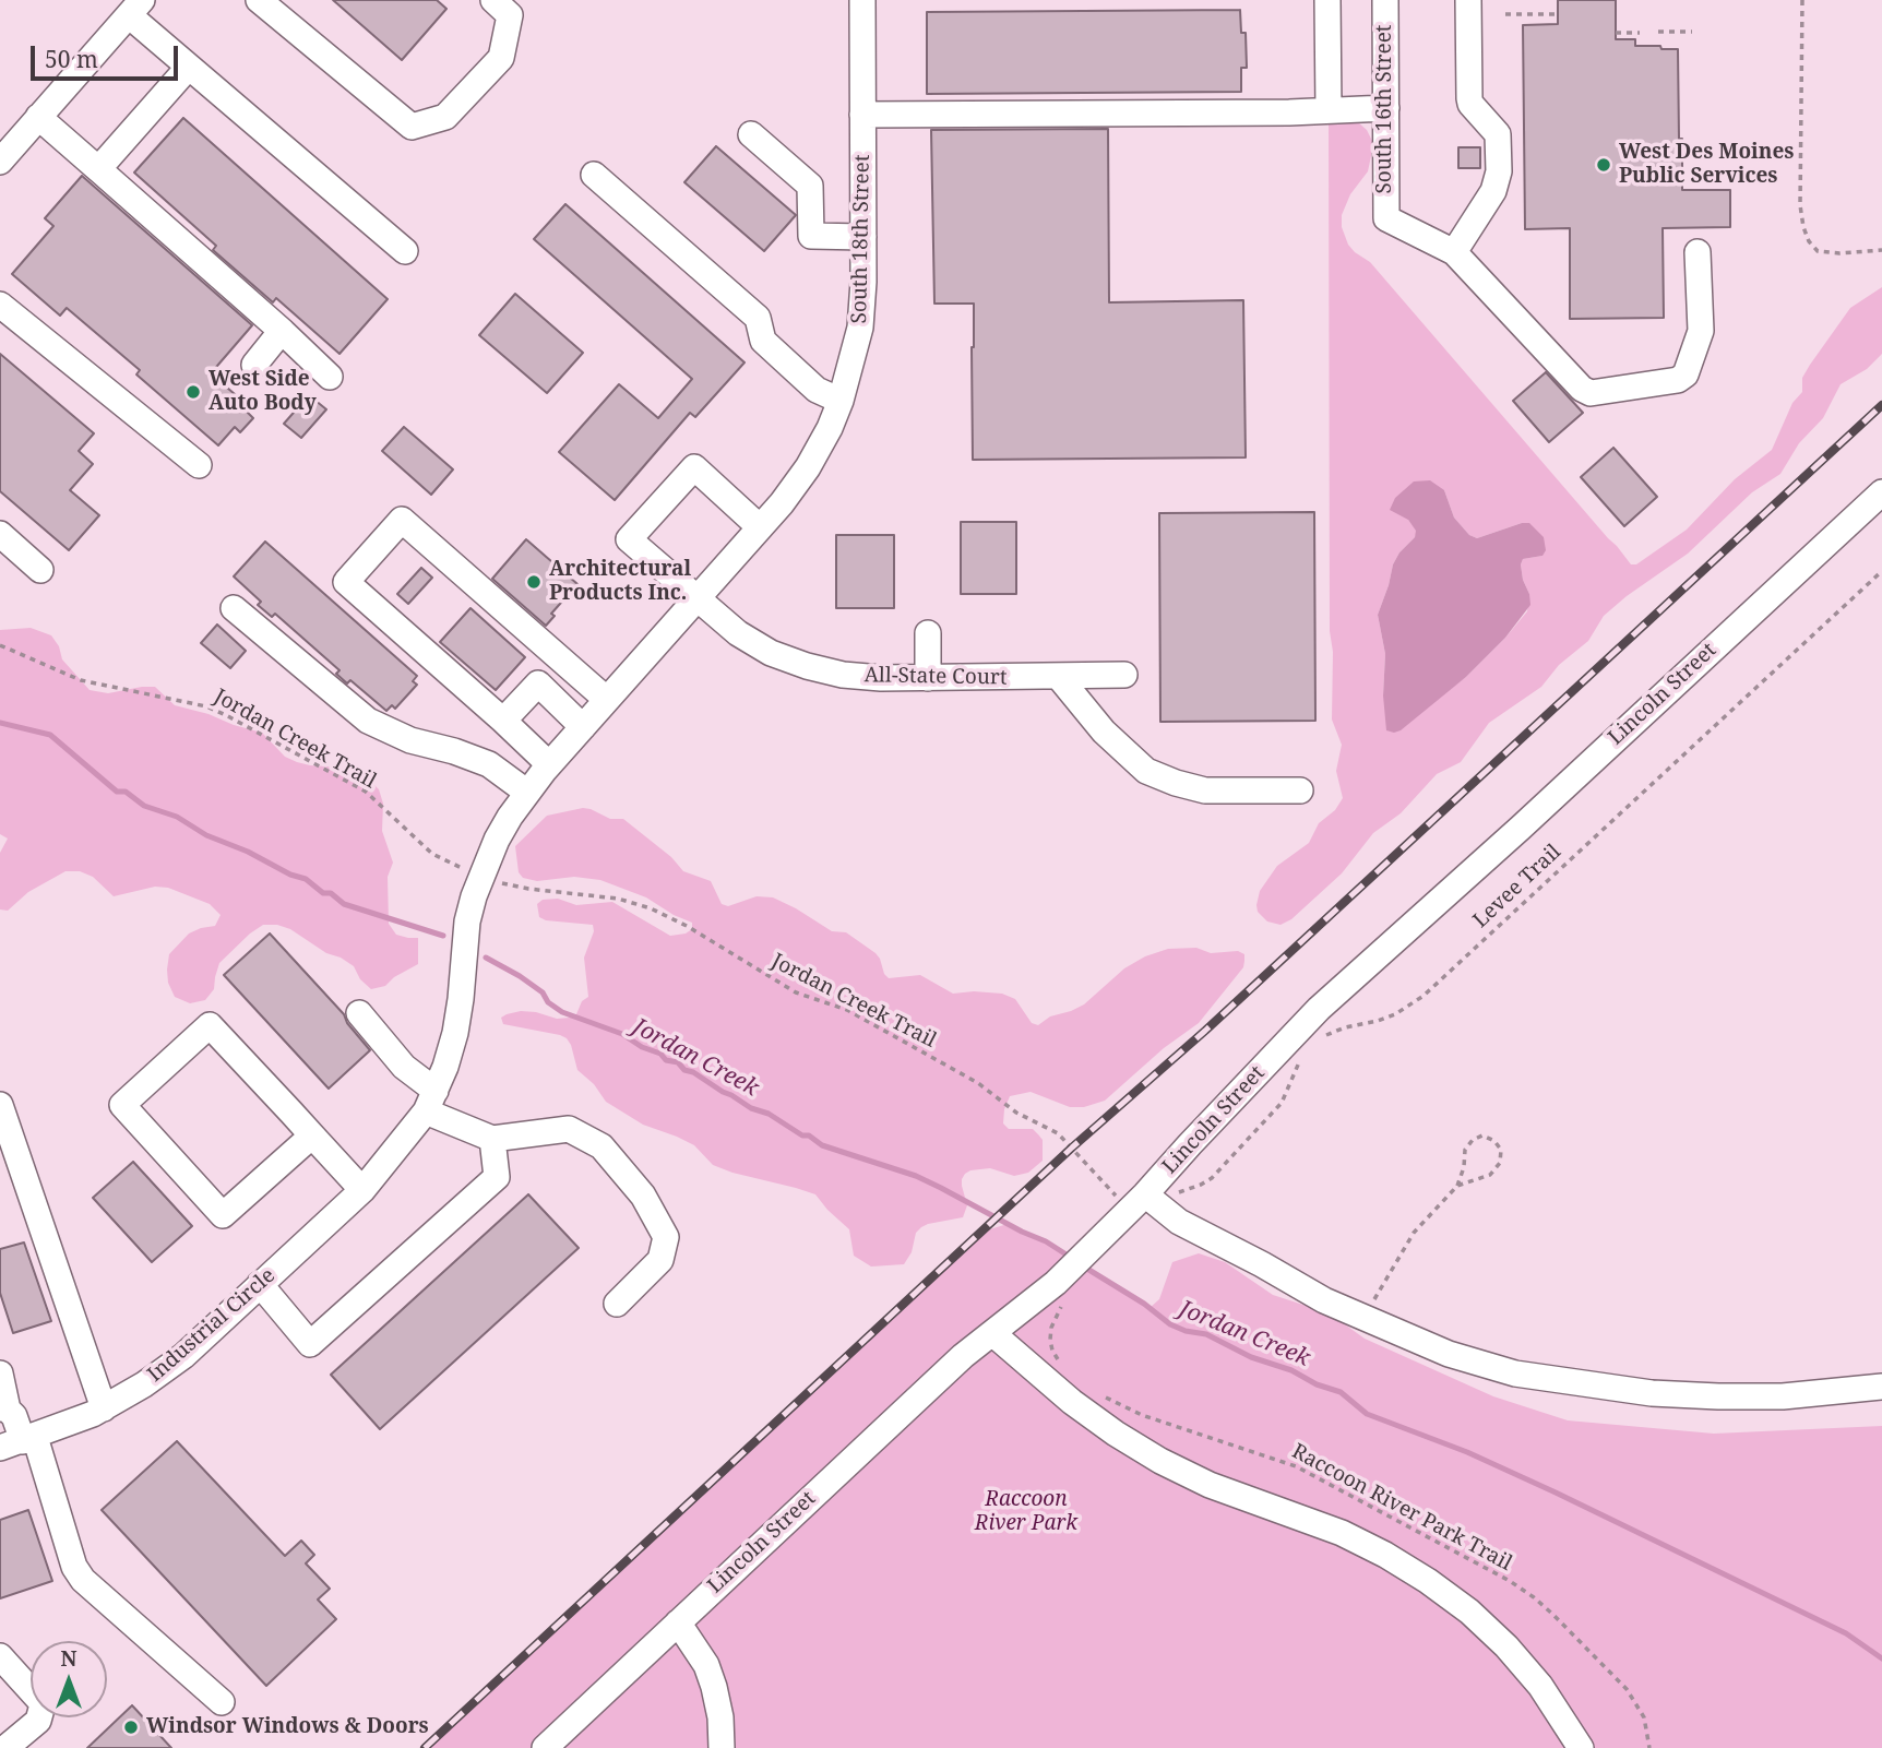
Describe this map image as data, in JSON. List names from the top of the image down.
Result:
{
  "streets": {
    "street": [
      "South 16th Street",
      "South 18th Street",
      "All-State Court",
      "Lincoln Street",
      "Industrial Circle"
    ],
    "path": ["Jordan Creek Trail", "Levee Trail", "Raccoon River Park Trail"]
  },
  "crossings": [
    ["South 18th Street", "All-State Court"],
    ["South 18th Street", "Industrial Circle"],
    ["Lincoln Street", "Jordan Creek Trail"]
  ],
  "water": ["Jordan Creek"],
  "parks": ["Raccoon River Park"],
  "places": [
    "West Des Moines Public Services",
    "West Side Auto Body",
    "Architectural Products Inc.",
    "Windsor Windows & Doors"
  ],
  "scale_bar": "50 m",
  "north": "top"
}
